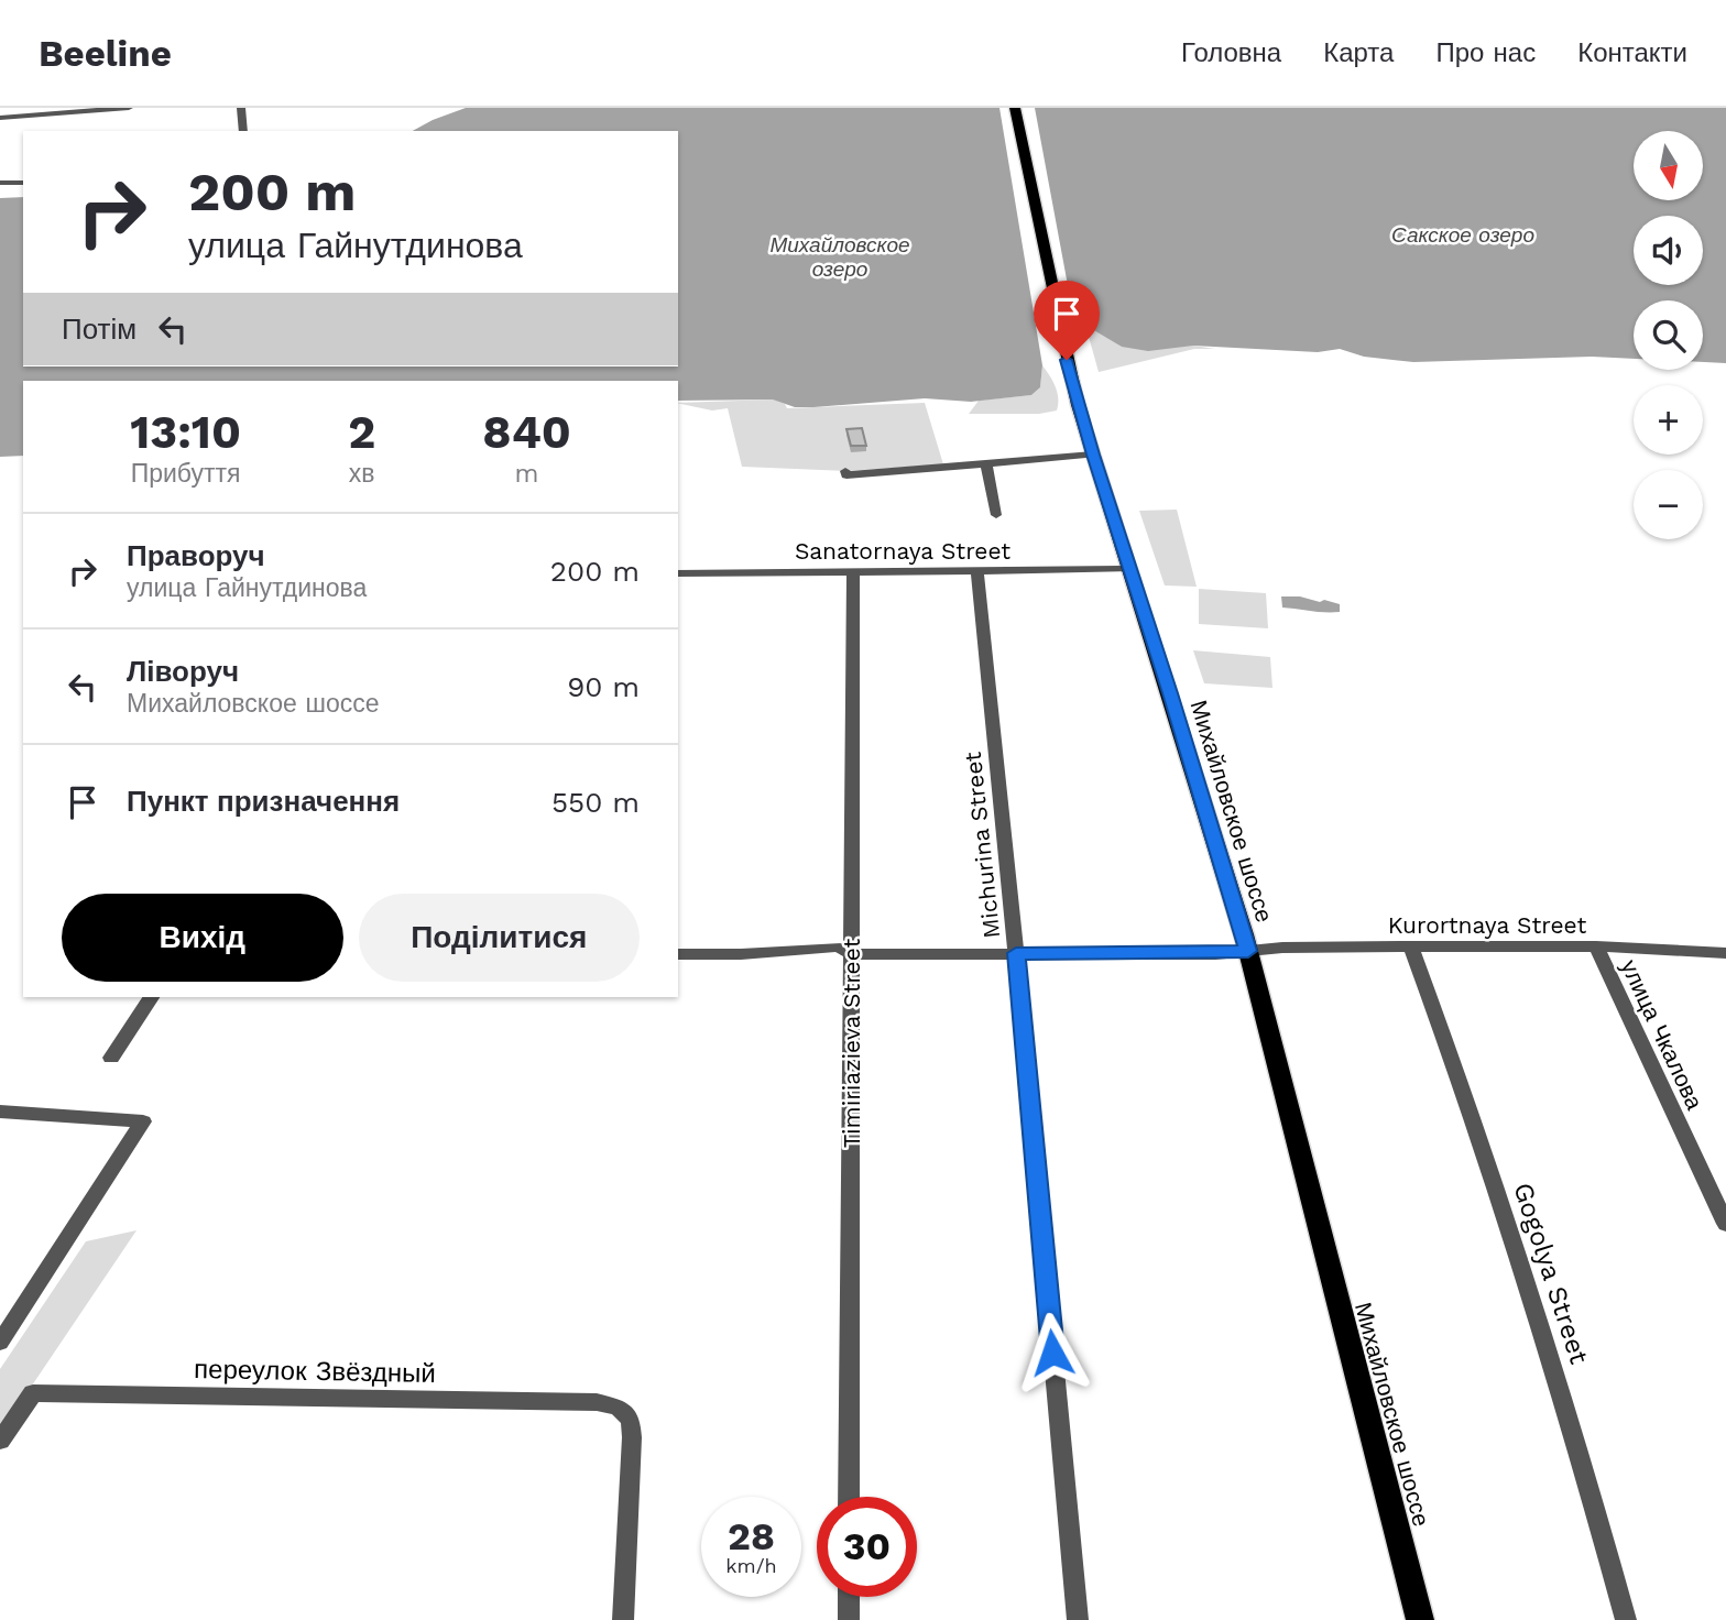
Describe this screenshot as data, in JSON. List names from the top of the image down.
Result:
{
  "streets": {
    "main road": ["Михайловское шоссе"],
    "street": [
      "Sanatornaya Street",
      "Michurina Street",
      "Kurortnaya Street",
      "улица Чкалова",
      "Timiriazieva Street",
      "Gogolya Street",
      "переулок Звёздный"
    ]
  },
  "crossings": [
    ["Sanatornaya Street", "Михайловское шоссе"],
    ["Sanatornaya Street", "Michurina Street"],
    ["Sanatornaya Street", "Timiriazieva Street"],
    ["Михайловское шоссе", "Kurortnaya Street"],
    ["Michurina Street", "Kurortnaya Street"],
    ["Kurortnaya Street", "улица Чкалова"],
    ["Kurortnaya Street", "Timiriazieva Street"],
    ["Kurortnaya Street", "Gogolya Street"]
  ],
  "water": ["Сакское озеро", "Михайловское озеро"],
  "north": "bottom",
  "page": {
    "header": "Beeline",
    "nav": [
      "Головна",
      "Карта",
      "Про нас",
      "Контакти"
    ],
    "map_buttons": ["+", "−"],
    "turn": ["200 m", "улица Гайнутдинова"],
    "then": "Потім",
    "eta": [
      "13:10",
      "Прибуття",
      "2",
      "хв",
      "840",
      "m"
    ],
    "list": [
      {
        "name": "Праворуч",
        "note": "улица Гайнутдинова",
        "value": "200 m"
      },
      {
        "name": "Ліворуч",
        "note": "Михайловское шоссе",
        "value": "90 m"
      },
      {
        "name": "Пункт призначення",
        "value": "550 m"
      }
    ],
    "buttons": ["Вихід", "Поділитися"],
    "speed": "28 km/h",
    "limit": "30"
  }
}
